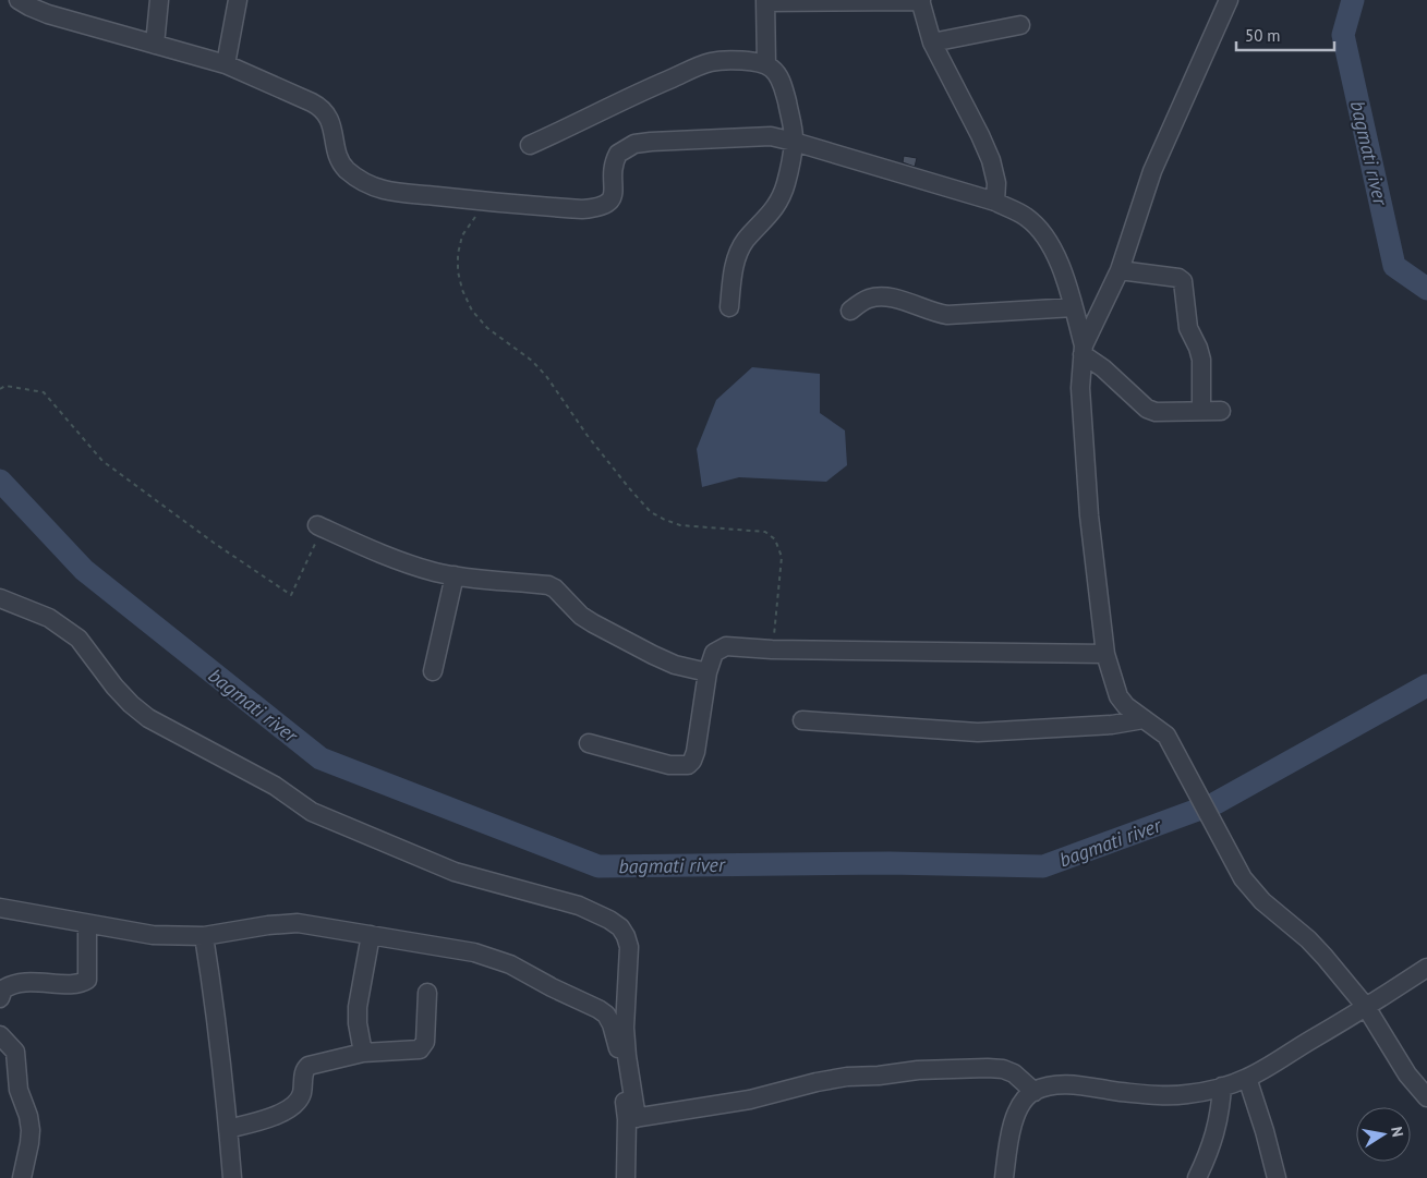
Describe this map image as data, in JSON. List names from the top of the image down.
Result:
{
  "water": ["bagmati river"],
  "scale_bar": "50 m",
  "north": "right"
}
